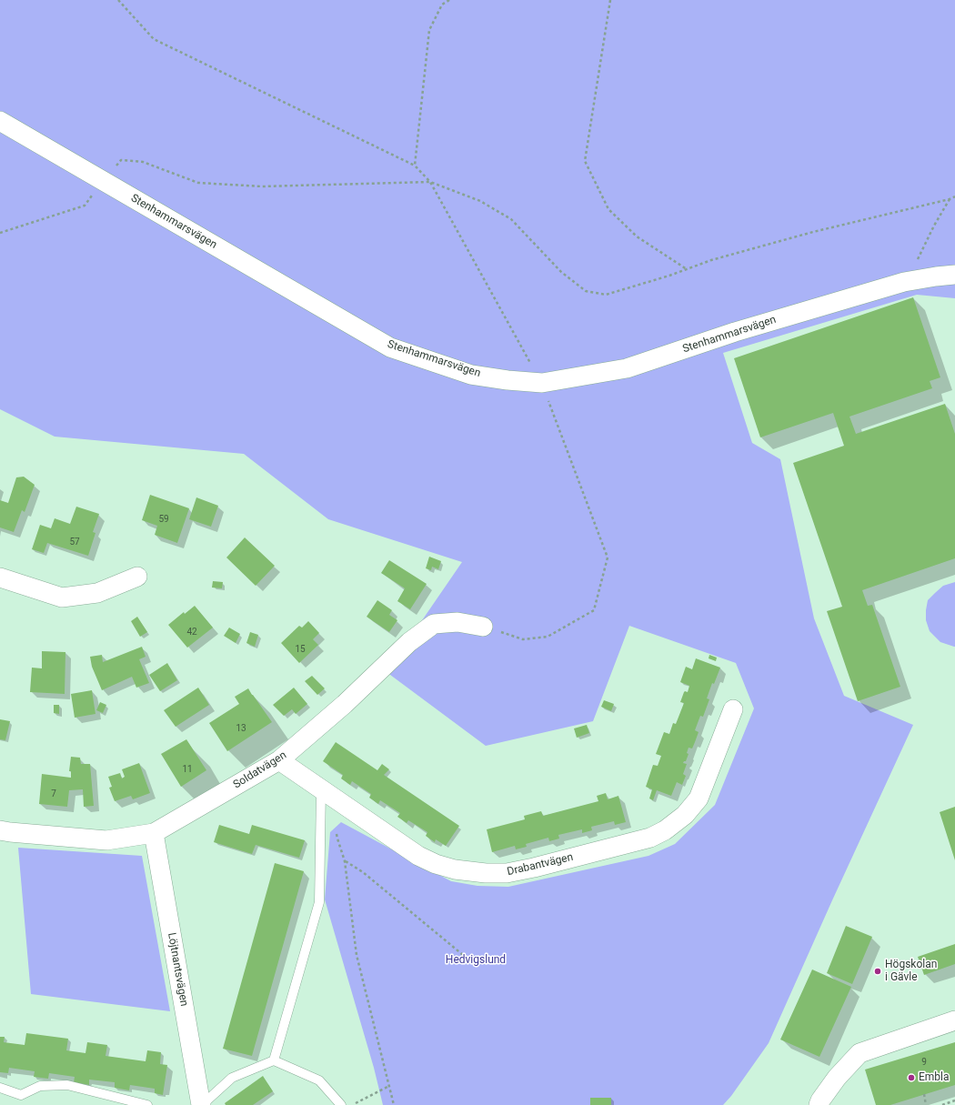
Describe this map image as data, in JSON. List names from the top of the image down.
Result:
{
  "streets": {
    "street": [
      "Stenhammarsvägen",
      "Soldatvägen",
      "Drabantvägen",
      "Löjtnantsvägen"
    ]
  },
  "crossings": [
    ["Soldatvägen", "Drabantvägen"],
    ["Soldatvägen", "Löjtnantsvägen"]
  ],
  "parks": ["Hedvigslund"],
  "places": ["Högskolan i Gävle", "Embla"],
  "house_numbers": [
    "59",
    "57",
    "42",
    "15",
    "13",
    "11",
    "7",
    "9"
  ]
}
